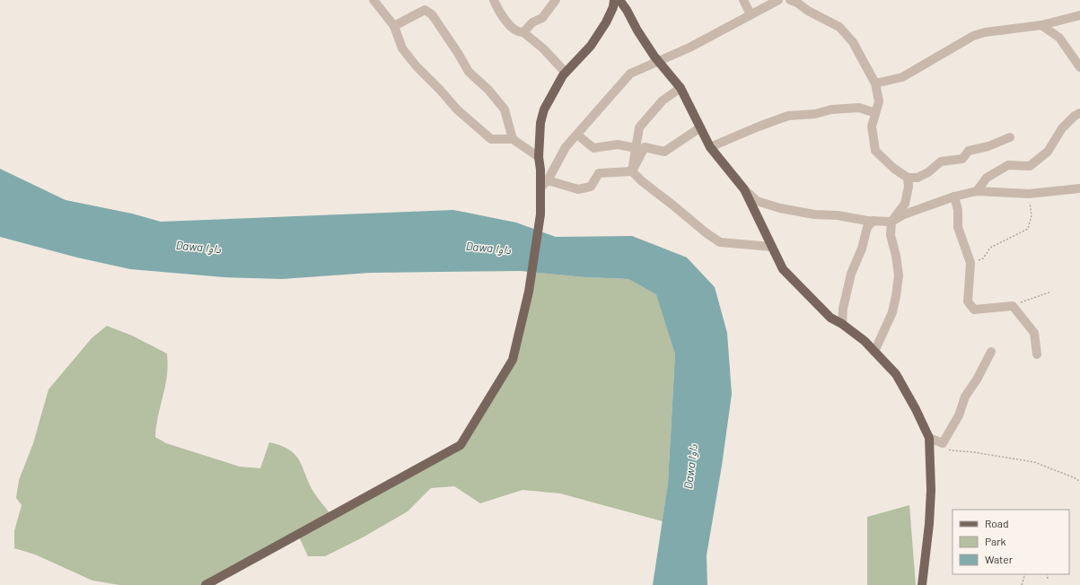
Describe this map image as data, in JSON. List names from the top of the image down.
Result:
{
  "water": ["Dawa داوا"],
  "legend": ["Road", "Park", "Water"]
}
